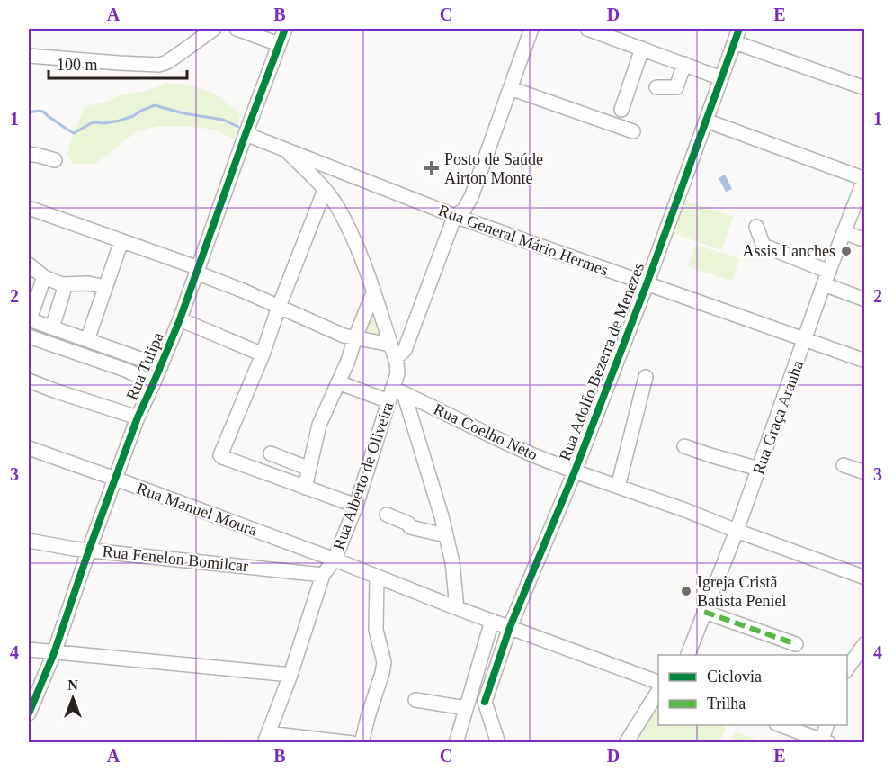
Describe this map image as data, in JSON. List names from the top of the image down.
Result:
{
  "streets": {
    "street": [
      "Rua General Mário Hermes",
      "Rua Adolfo Bezerra de Menezes",
      "Rua Tulipa",
      "Rua Graça Aranha",
      "Rua Coelho Neto",
      "Rua Alberto de Oliveira",
      "Rua Manuel Moura",
      "Rua Fenelon Bomilcar"
    ]
  },
  "crossings": [
    ["Rua General Mário Hermes", "Rua Adolfo Bezerra de Menezes"],
    ["Rua General Mário Hermes", "Rua Tulipa"],
    ["Rua General Mário Hermes", "Rua Graça Aranha"],
    ["Rua Adolfo Bezerra de Menezes", "Rua Coelho Neto"],
    ["Rua Adolfo Bezerra de Menezes", "Rua Manuel Moura"],
    ["Rua Tulipa", "Rua Manuel Moura"],
    ["Rua Tulipa", "Rua Fenelon Bomilcar"],
    ["Rua Graça Aranha", "Rua Coelho Neto"],
    ["Rua Coelho Neto", "Rua Alberto de Oliveira"],
    ["Rua Alberto de Oliveira", "Rua Manuel Moura"],
    ["Rua Alberto de Oliveira", "Rua Fenelon Bomilcar"]
  ],
  "places": {
    "health": ["Posto de Saúde Airton Monte"],
    "other": ["Assis Lanches", "Igreja Cristã Batista Peniel"]
  },
  "legend": ["Ciclovia", "Trilha"],
  "scale_bar": "100 m",
  "north": "top",
  "grid": {
    "columns": [
      "A",
      "B",
      "C",
      "D",
      "E"
    ],
    "rows": [
      "1",
      "2",
      "3",
      "4"
    ]
  }
}
